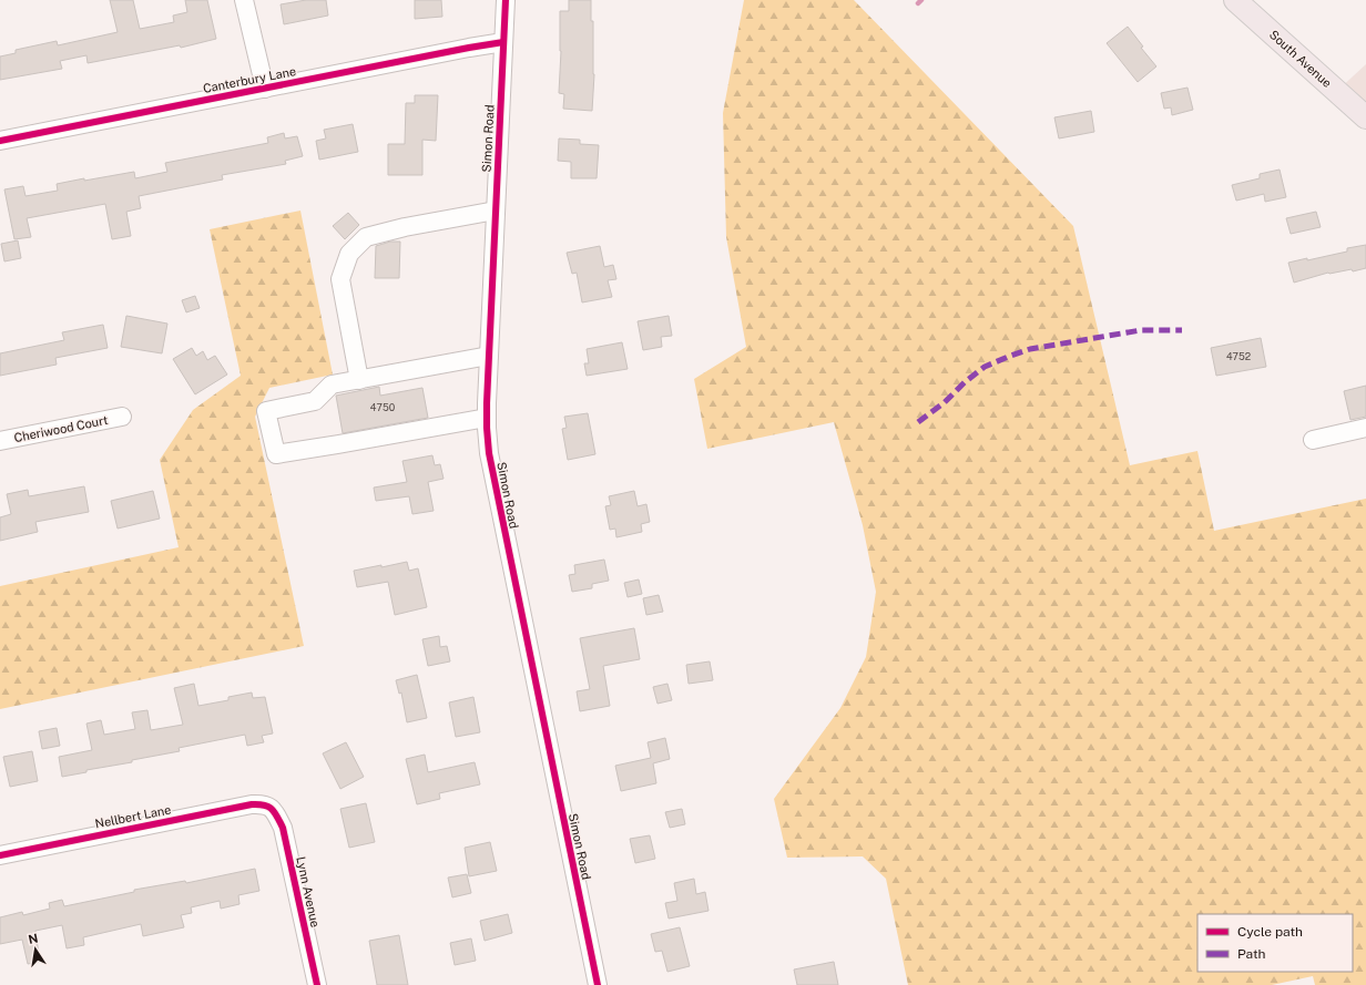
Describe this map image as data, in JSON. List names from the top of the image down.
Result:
{
  "streets": {
    "main road": ["South Avenue"],
    "street": [
      "Canterbury Lane",
      "Simon Road",
      "Cheriwood Court",
      "Nellbert Lane",
      "Lynn Avenue"
    ]
  },
  "crossings": [
    ["Canterbury Lane", "Simon Road"],
    ["Nellbert Lane", "Lynn Avenue"]
  ],
  "house_numbers": ["4752", "4750"],
  "legend": ["Cycle path", "Path"],
  "north": "top"
}
